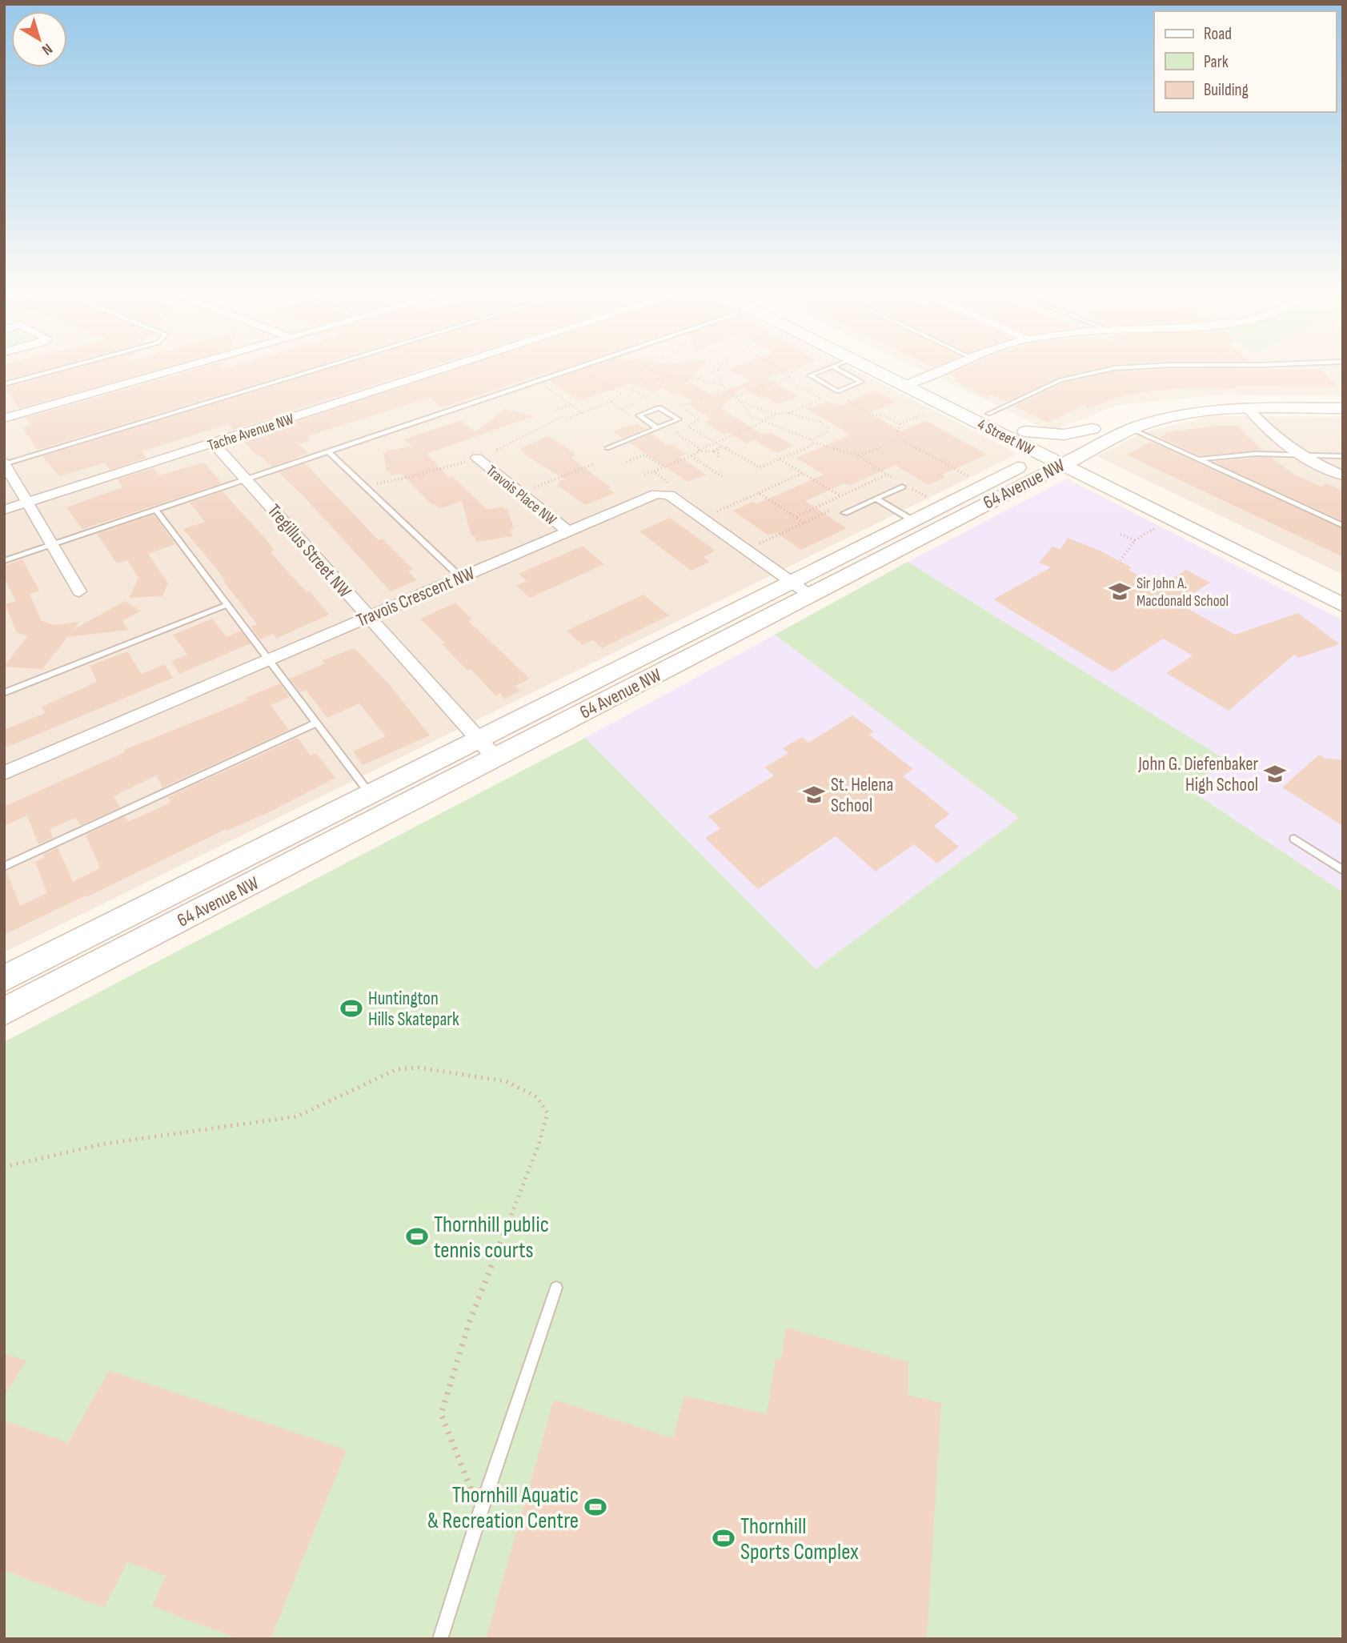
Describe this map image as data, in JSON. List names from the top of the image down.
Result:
{
  "streets": {
    "main road": ["4 Street NW", "64 Avenue NW"],
    "street": [
      "Tache Avenue NW",
      "Travois Place NW",
      "Tregillus Street NW",
      "Travois Crescent NW"
    ]
  },
  "crossings": [
    ["Tache Avenue NW", "Tregillus Street NW"],
    ["4 Street NW", "64 Avenue NW"],
    ["64 Avenue NW", "Tregillus Street NW"],
    ["64 Avenue NW", "Travois Crescent NW"],
    ["Travois Place NW", "Travois Crescent NW"],
    ["Tregillus Street NW", "Travois Crescent NW"]
  ],
  "places": {
    "school or university": ["Sir John A. Macdonald School", "John G. Diefenbaker High School", "St. Helena School"],
    "sports": [
      "Huntington Hills Skatepark",
      "Thornhill public tennis courts",
      "Thornhill Aquatic & Recreation Centre",
      "Thornhill Sports Complex"
    ]
  },
  "legend": ["Road", "Park", "Building"],
  "north": "bottom right"
}
